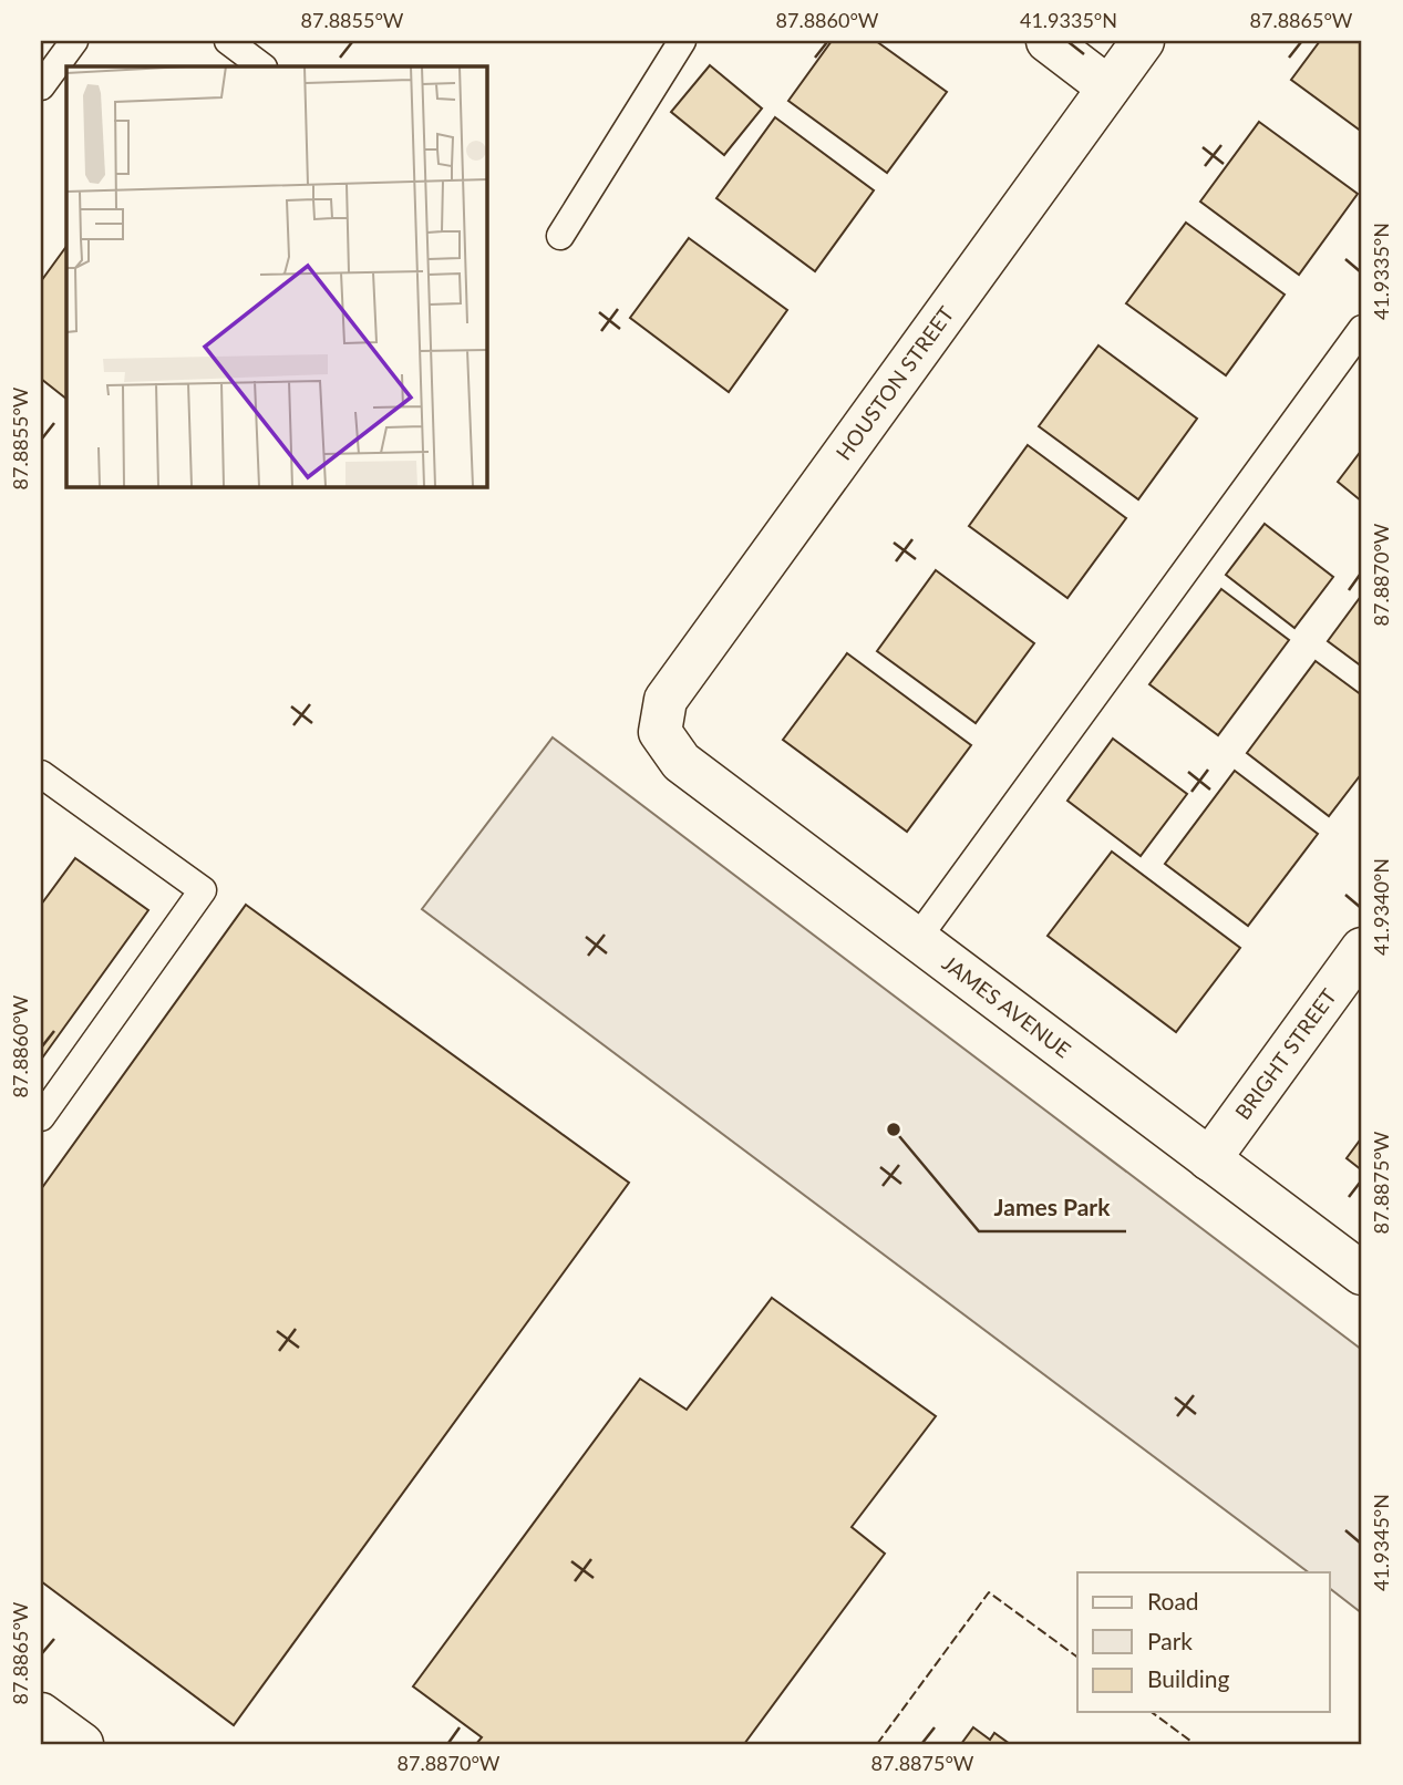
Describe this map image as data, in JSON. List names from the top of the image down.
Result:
{
  "streets": {
    "street": ["HOUSTON STREET", "JAMES AVENUE", "BRIGHT STREET"]
  },
  "crossings": [
    ["HOUSTON STREET", "JAMES AVENUE"],
    ["JAMES AVENUE", "BRIGHT STREET"]
  ],
  "places": ["James Park"],
  "legend": ["Road", "Park", "Building"],
  "coordinates": [
    "87.8855°W",
    "87.8860°W",
    "41.9335°N",
    "87.8865°W",
    "87.8870°W",
    "41.9340°N",
    "87.8875°W",
    "41.9345°N"
  ]
}
